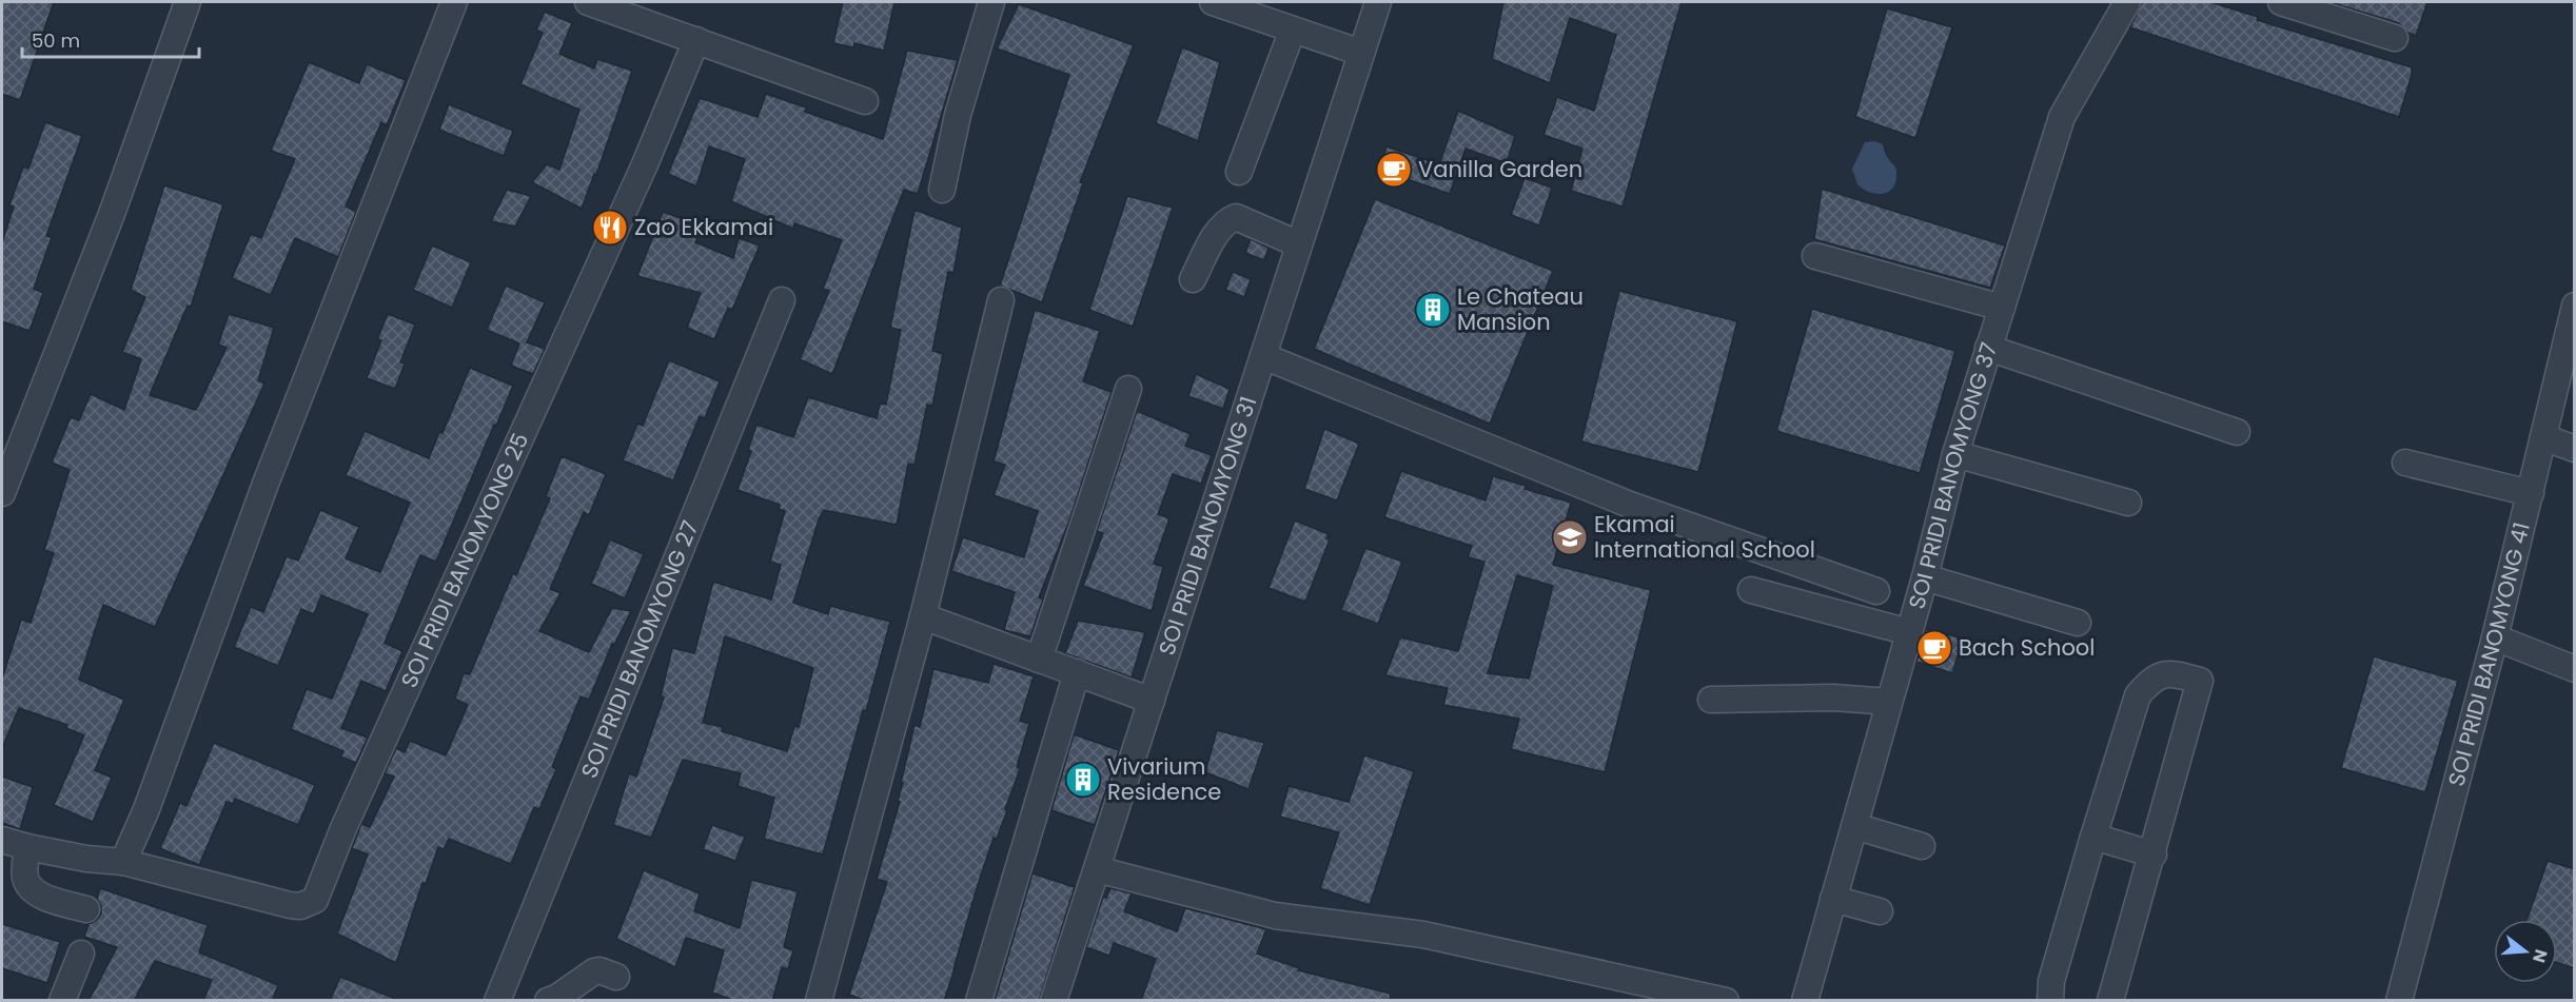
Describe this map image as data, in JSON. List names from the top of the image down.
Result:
{
  "streets": {
    "street": [
      "SOI PRIDI BANOMYONG 37",
      "SOI PRIDI BANOMYONG 31",
      "SOI PRIDI BANOMYONG 25",
      "SOI PRIDI BANOMYONG 27",
      "SOI PRIDI BANOMYONG 41"
    ]
  },
  "places": {
    "cafe": ["Vanilla Garden", "Bach School"],
    "restaurant": ["Zao Ekkamai"],
    "building": ["Le Chateau Mansion", "Vivarium Residence"],
    "school or university": ["Ekamai International School"]
  },
  "scale_bar": "50 m",
  "north": "right"
}
